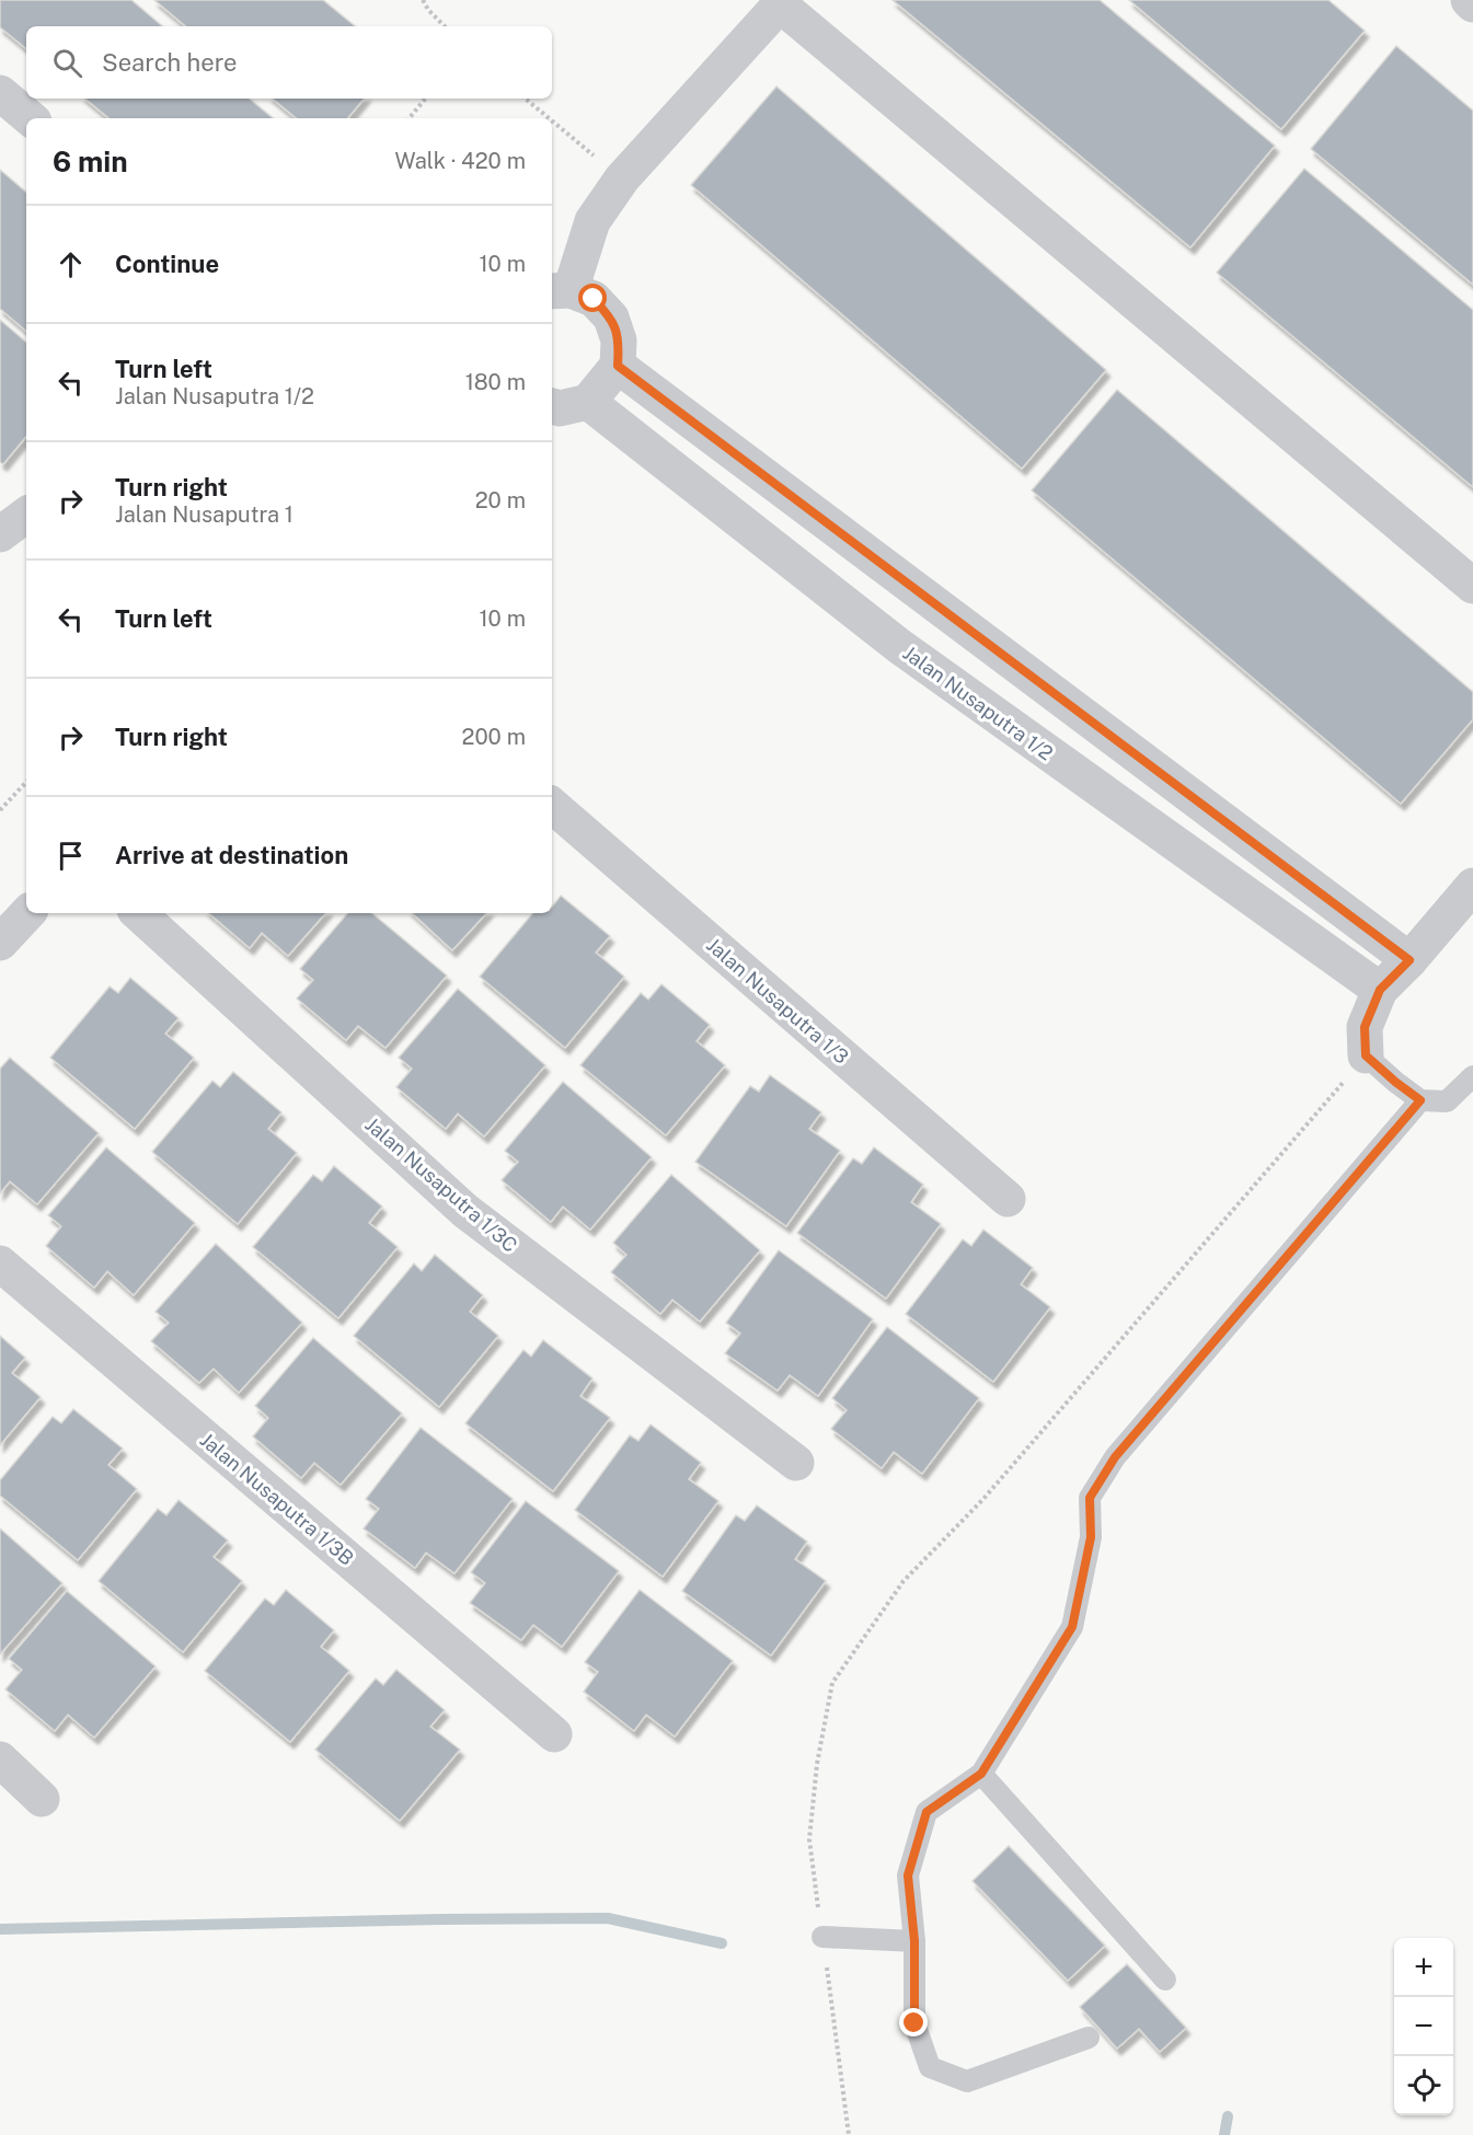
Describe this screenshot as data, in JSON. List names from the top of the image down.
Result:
{
  "streets": {
    "street": [
      "Jalan Nusaputra 1/2",
      "Jalan Nusaputra 1/3",
      "Jalan Nusaputra 1/3C",
      "Jalan Nusaputra 1/3B"
    ]
  },
  "page": {
    "search": "Search here",
    "heading": ["6 min", "Walk · 420 m"],
    "list": [
      ["Continue", "10 m"],
      ["Turn left", "Jalan Nusaputra 1/2", "180 m"],
      ["Turn right", "Jalan Nusaputra 1", "20 m"],
      ["Turn left", "10 m"],
      ["Turn right", "200 m"],
      "Arrive at destination"
    ],
    "map_buttons": ["+", "−"]
  }
}
